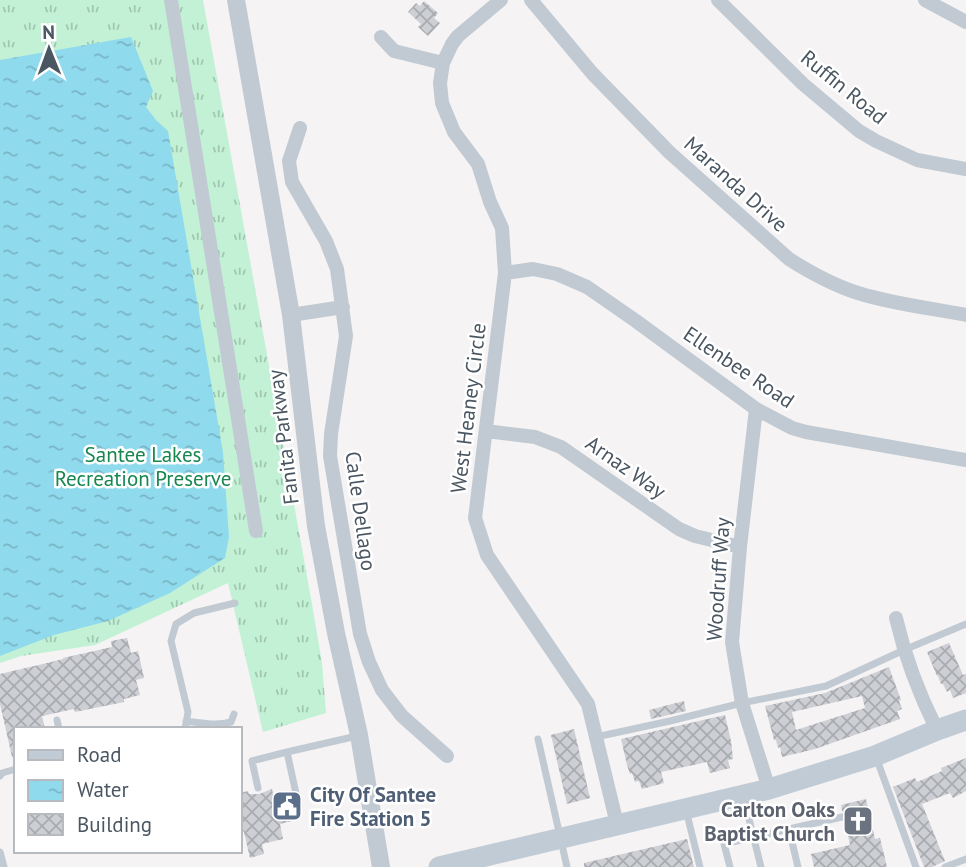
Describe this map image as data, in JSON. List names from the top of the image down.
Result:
{
  "streets": {
    "street": [
      "Ruffin Road",
      "Maranda Drive",
      "Ellenbee Road",
      "West Heaney Circle",
      "Fanita Parkway",
      "Arnaz Way",
      "Calle Dellago",
      "Woodruff Way"
    ]
  },
  "crossings": [
    ["Ellenbee Road", "West Heaney Circle"],
    ["Ellenbee Road", "Woodruff Way"],
    ["West Heaney Circle", "Arnaz Way"],
    ["Arnaz Way", "Woodruff Way"]
  ],
  "parks": ["Santee Lakes Recreation Preserve"],
  "places": {
    "public building": ["City Of Santee Fire Station 5"],
    "church": ["Carlton Oaks Baptist Church"]
  },
  "legend": ["Road", "Water", "Building"],
  "north": "top"
}
